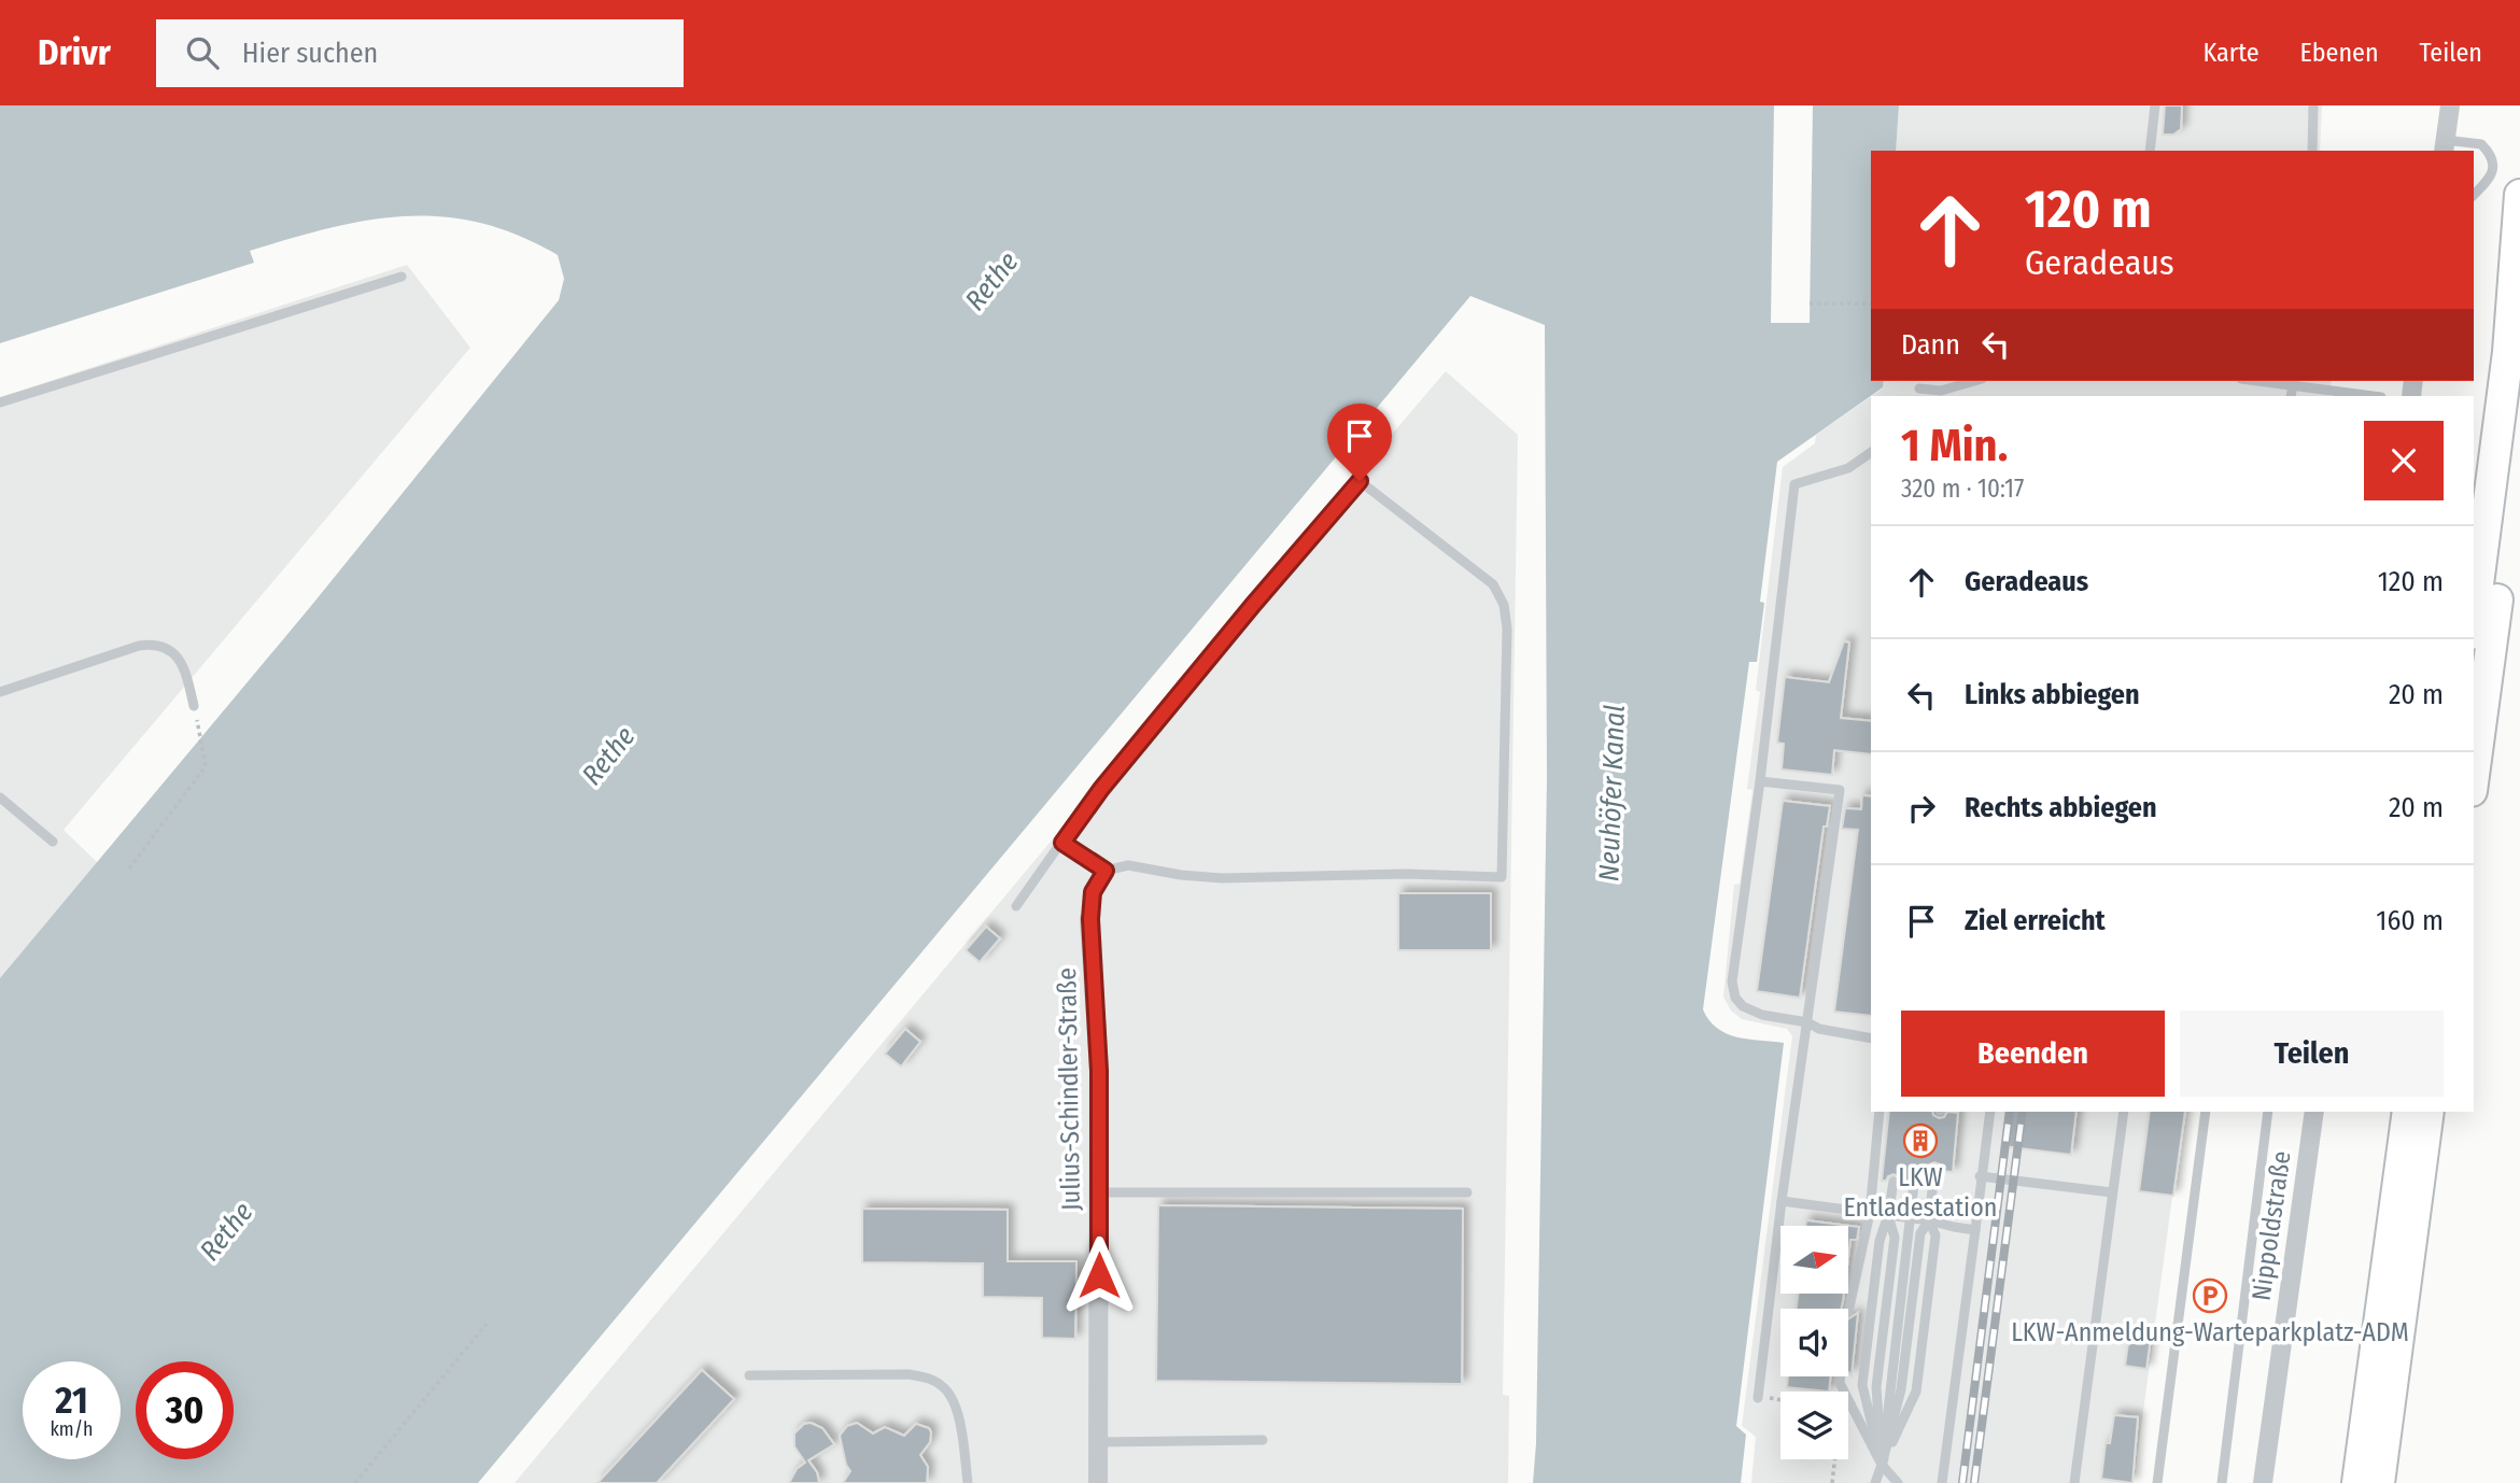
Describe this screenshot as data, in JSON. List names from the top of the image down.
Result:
{
  "streets": {
    "street": ["Julius-Schindler-Straße", "Nippoldstraße"]
  },
  "water": ["Rethe", "Neuhöfer Kanal"],
  "places": {
    "building": ["LKW Entladestation"],
    "parking": ["LKW-Anmeldung-Warteparkplatz-ADM"]
  },
  "north": "right",
  "page": {
    "header": "Drivr",
    "search": "Hier suchen",
    "nav": ["Karte", "Ebenen", "Teilen"],
    "turn": ["120 m", "Geradeaus"],
    "then": "Dann",
    "heading": ["1 Min.", "320 m · 10:17"],
    "list": [
      {
        "name": "Geradeaus",
        "value": "120 m"
      },
      {
        "name": "Links abbiegen",
        "value": "20 m"
      },
      {
        "name": "Rechts abbiegen",
        "value": "20 m"
      },
      {
        "name": "Ziel erreicht",
        "value": "160 m"
      }
    ],
    "buttons": ["Beenden", "Teilen"],
    "speed": "21 km/h",
    "limit": "30"
  }
}
